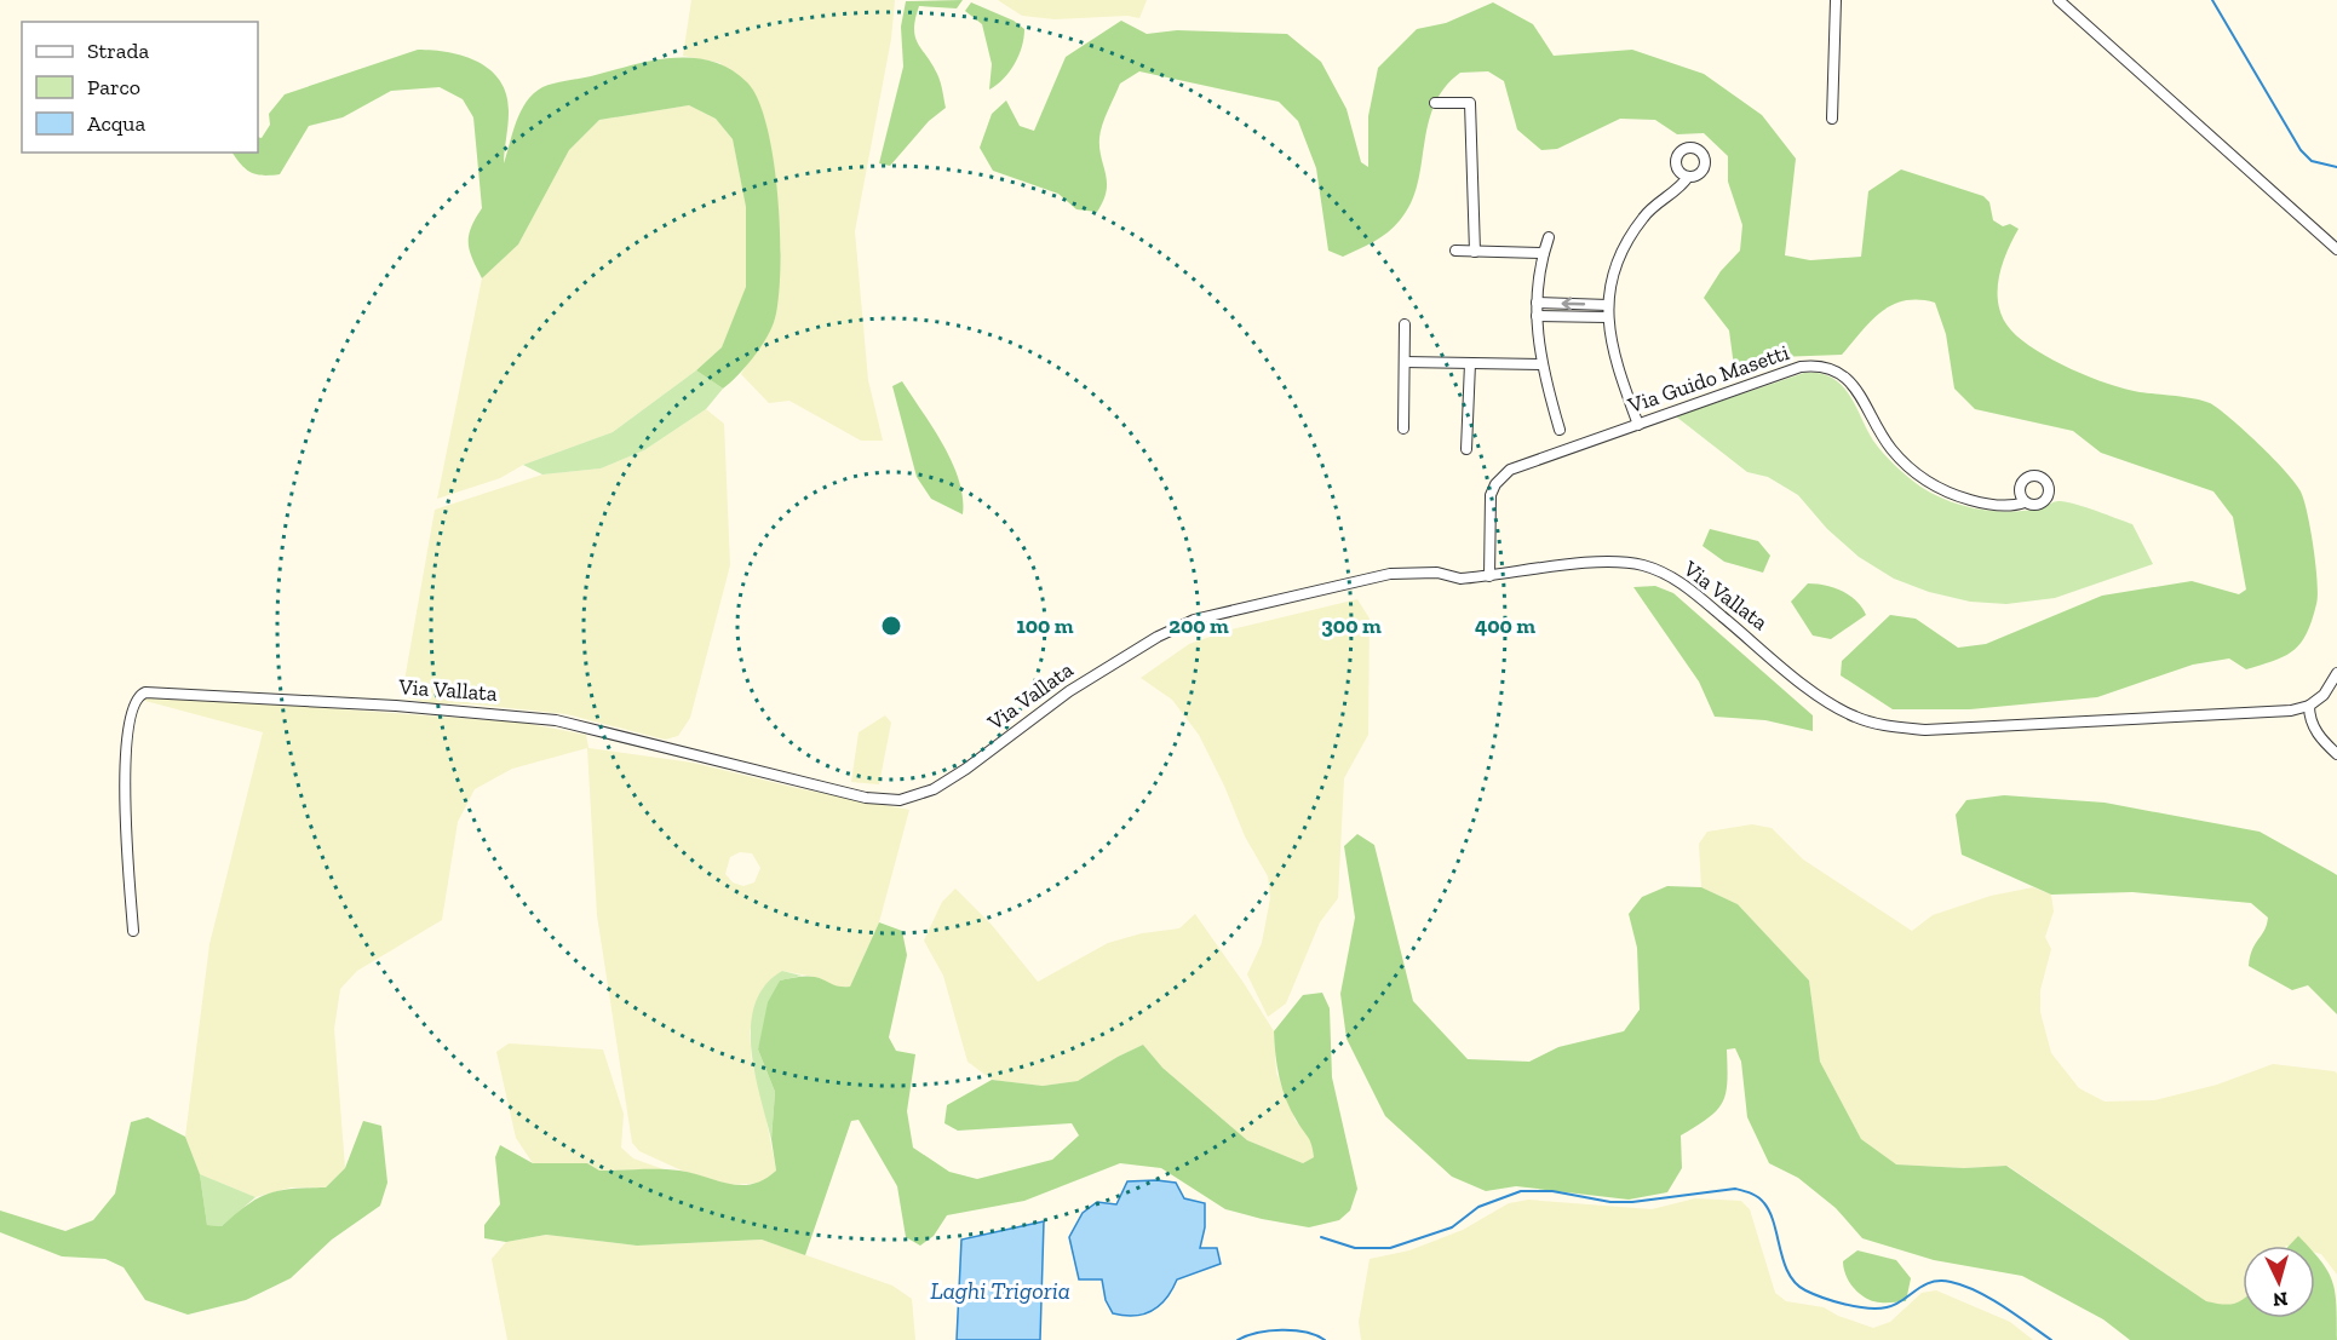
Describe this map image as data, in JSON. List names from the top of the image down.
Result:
{
  "streets": {
    "street": ["Via Guido Masetti", "Via Vallata"]
  },
  "crossings": [
    ["Via Guido Masetti", "Via Vallata"]
  ],
  "water": ["Laghi Trigoria"],
  "legend": ["Strada", "Parco", "Acqua"],
  "north": "bottom",
  "rings": [
    "100 m",
    "200 m",
    "300 m",
    "400 m"
  ]
}
